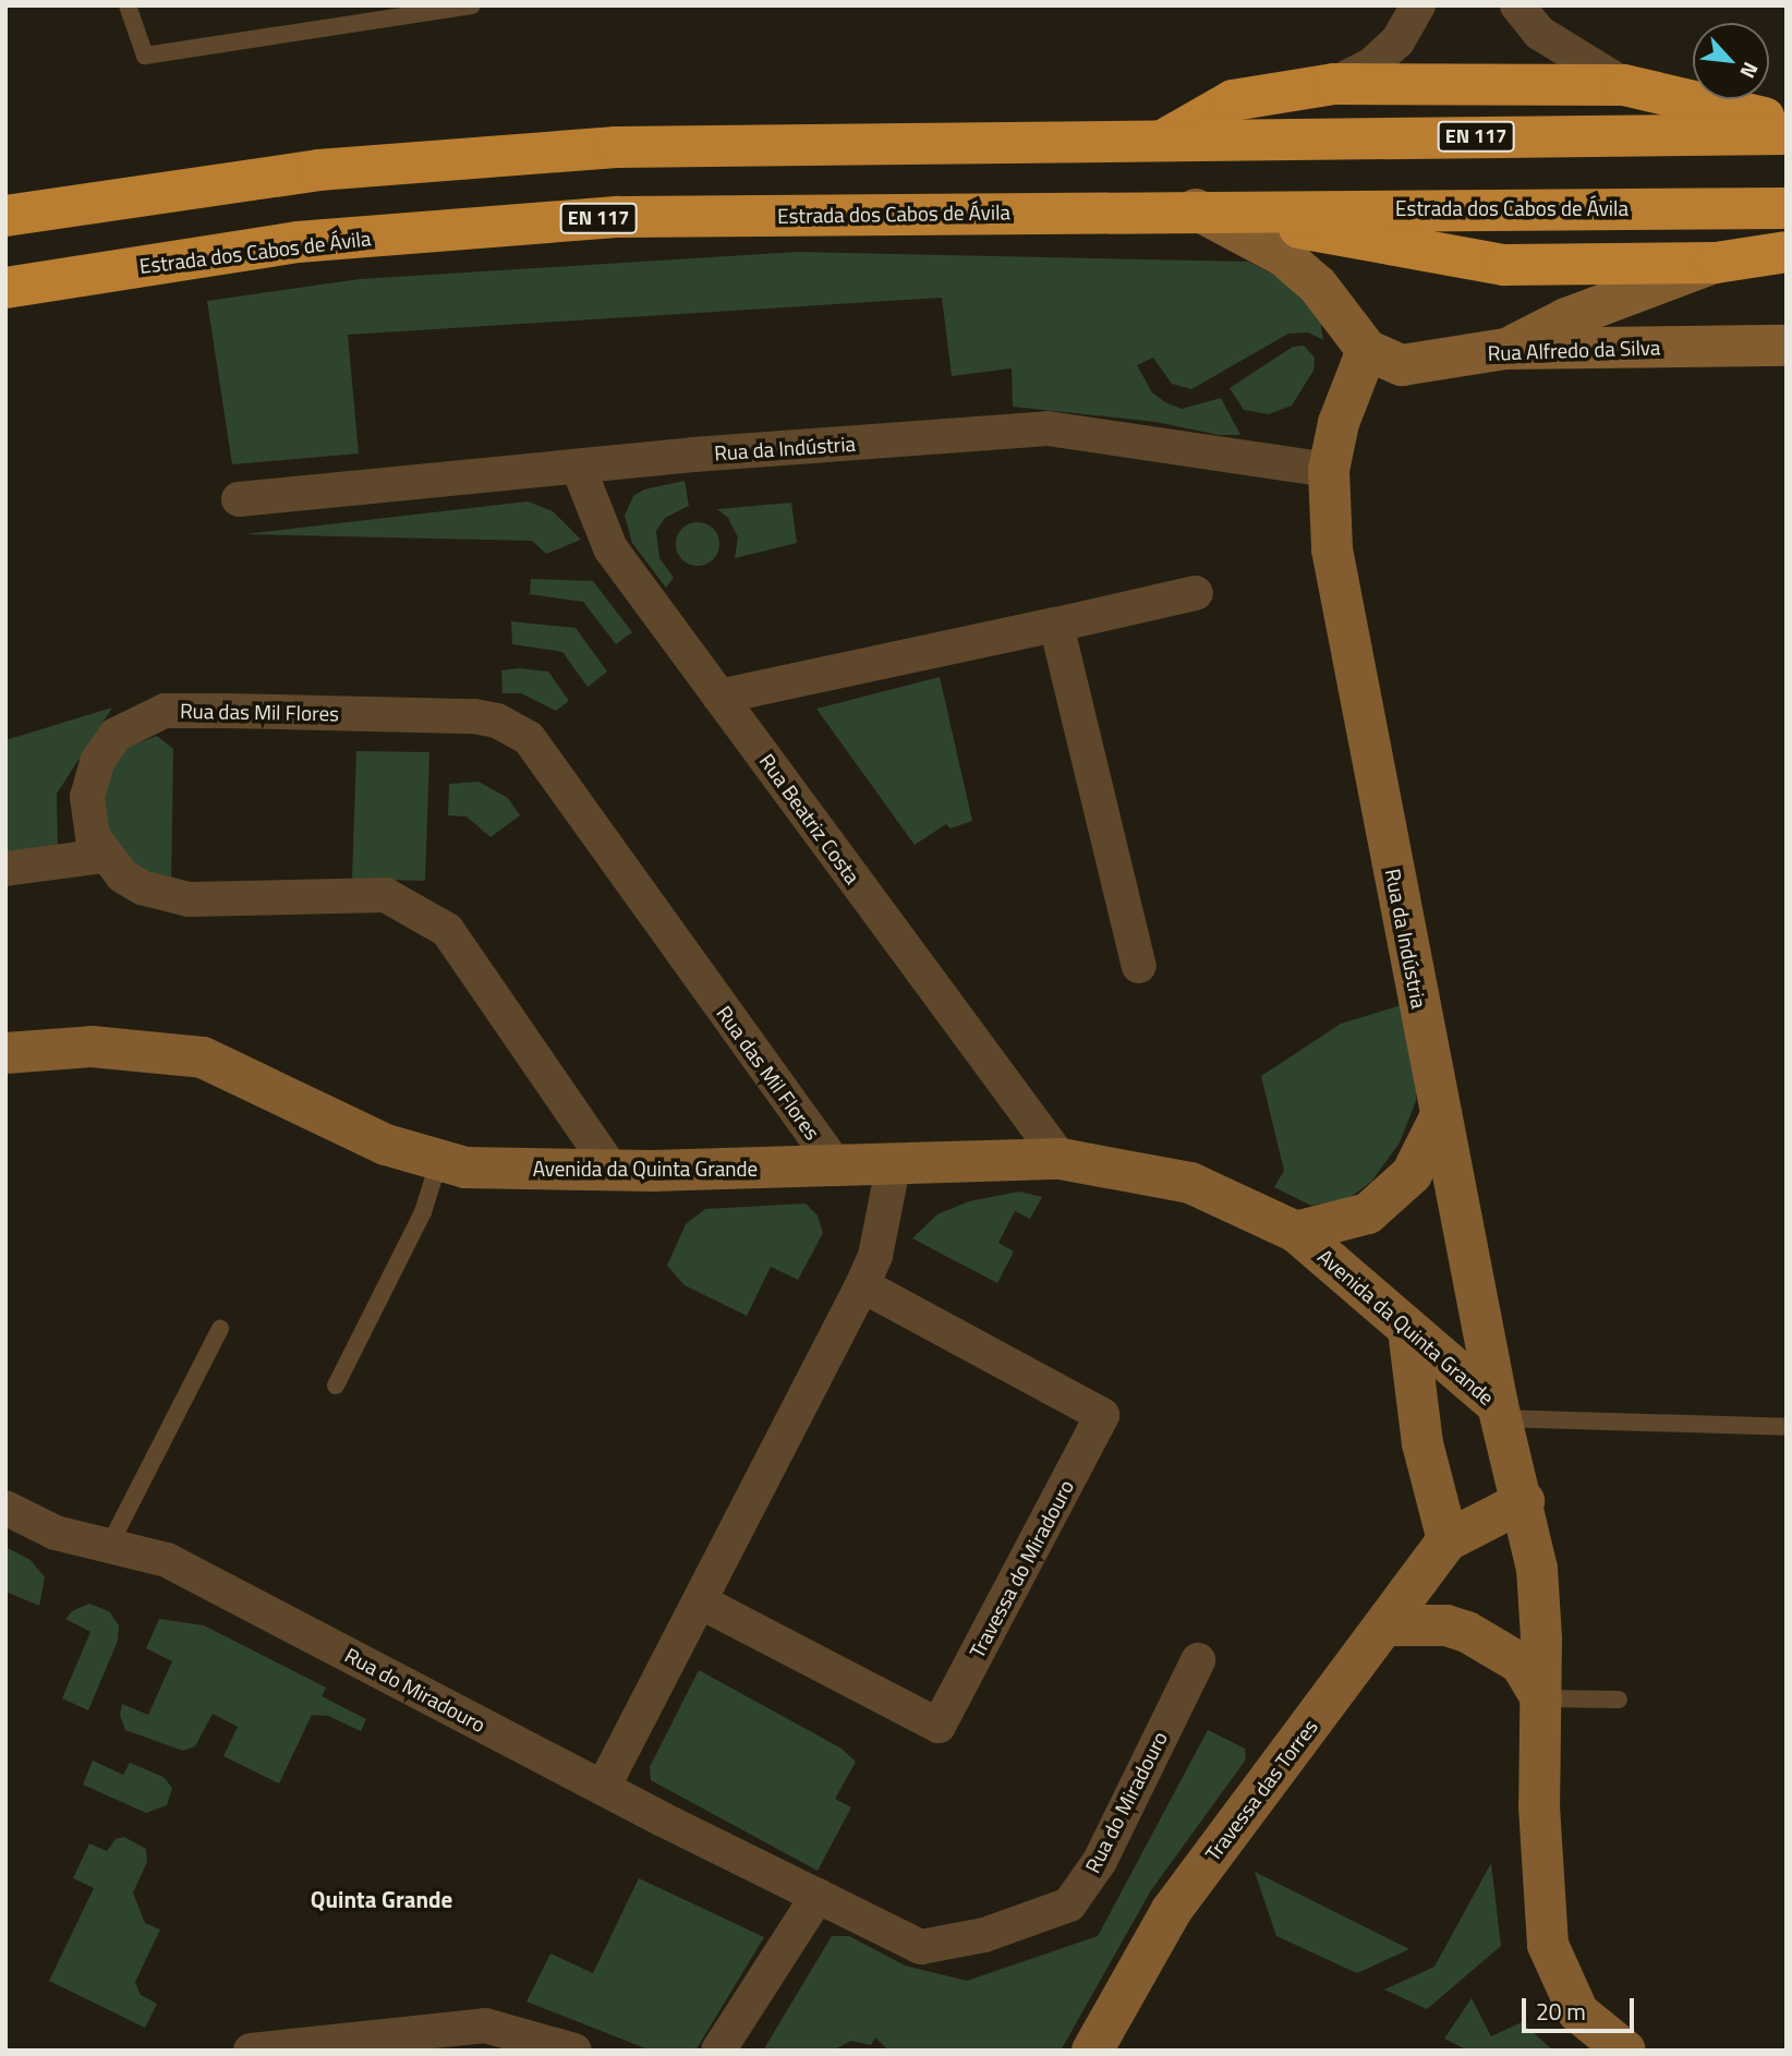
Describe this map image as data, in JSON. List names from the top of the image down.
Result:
{
  "streets": {
    "highway": ["EN 117", "Estrada dos Cabos de Ávila"],
    "street": [
      "Rua Alfredo da Silva",
      "Rua da Indústria",
      "Rua das Mil Flores",
      "Rua Beatriz Costa",
      "Avenida da Quinta Grande",
      "Travessa do Miradouro",
      "Rua do Miradouro",
      "Travessa das Torres"
    ]
  },
  "crossings": [
    ["Rua Alfredo da Silva", "Rua da Indústria"],
    ["Rua da Indústria", "Rua Beatriz Costa"],
    ["Rua da Indústria", "Avenida da Quinta Grande"],
    ["Rua das Mil Flores", "Avenida da Quinta Grande"],
    ["Rua Beatriz Costa", "Avenida da Quinta Grande"],
    ["Avenida da Quinta Grande", "Travessa das Torres"]
  ],
  "districts": ["Quinta Grande"],
  "scale_bar": "20 m",
  "north": "bottom right"
}
